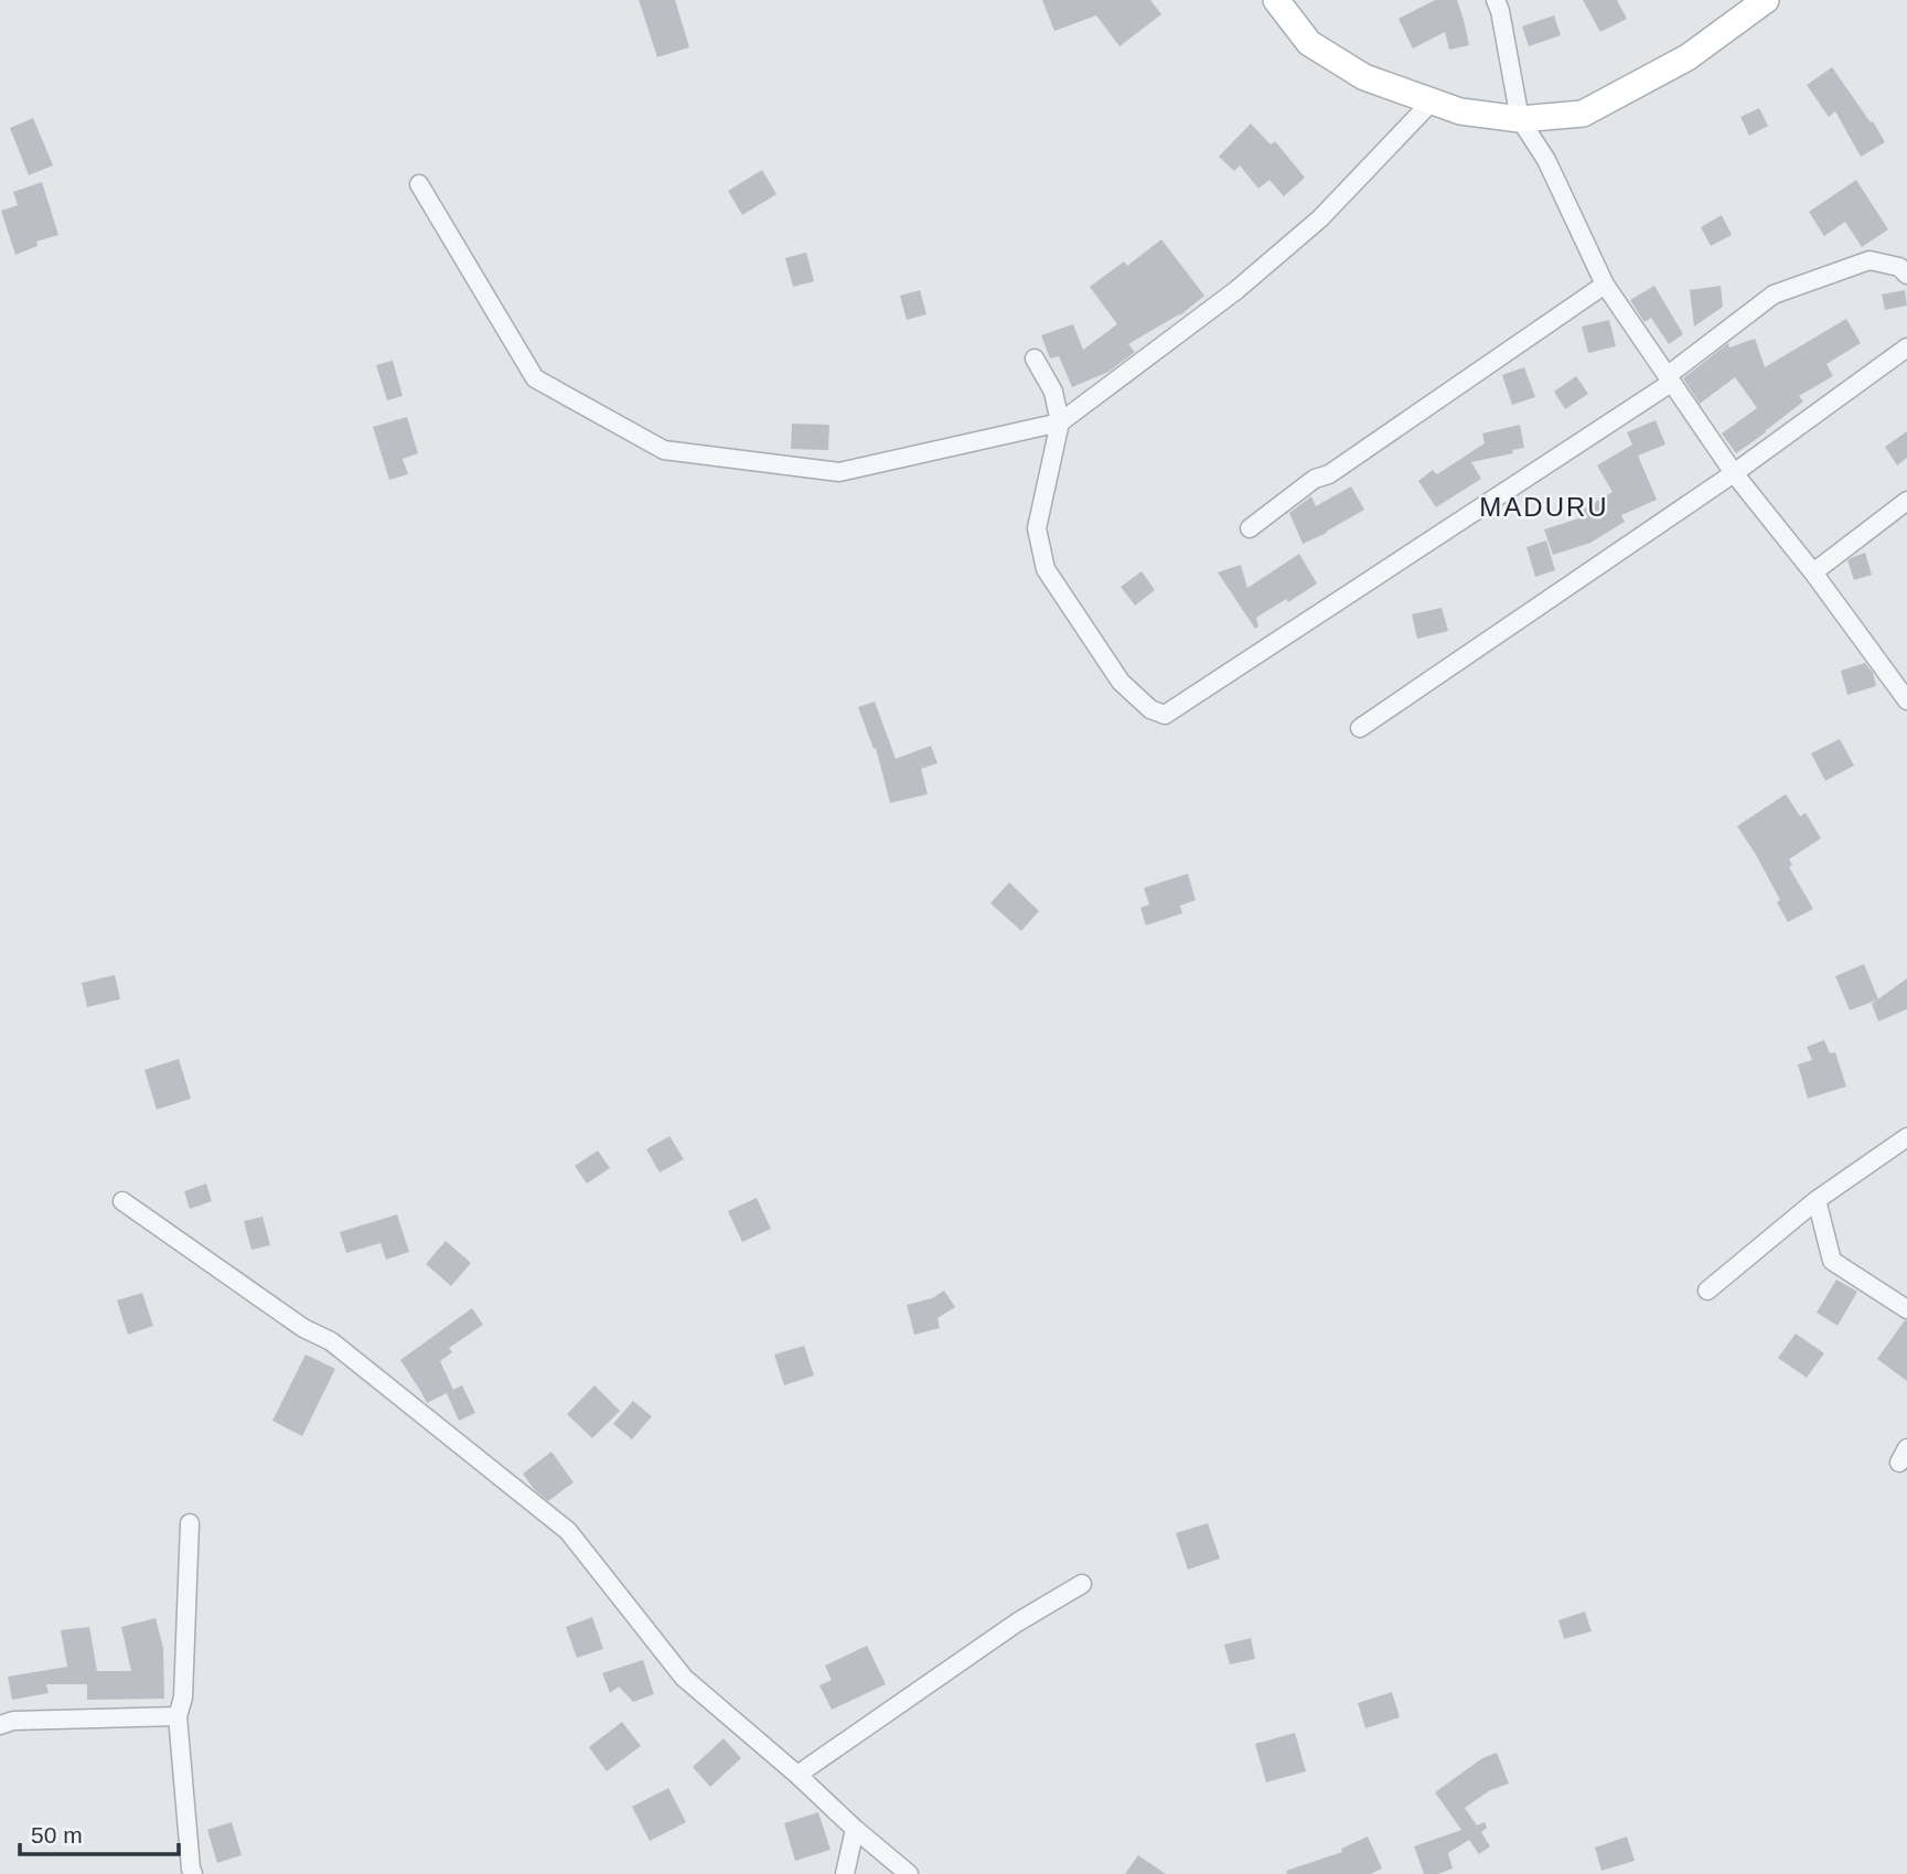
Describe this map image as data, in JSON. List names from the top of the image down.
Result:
{
  "districts": ["MADURU"],
  "scale_bar": "50 m"
}
